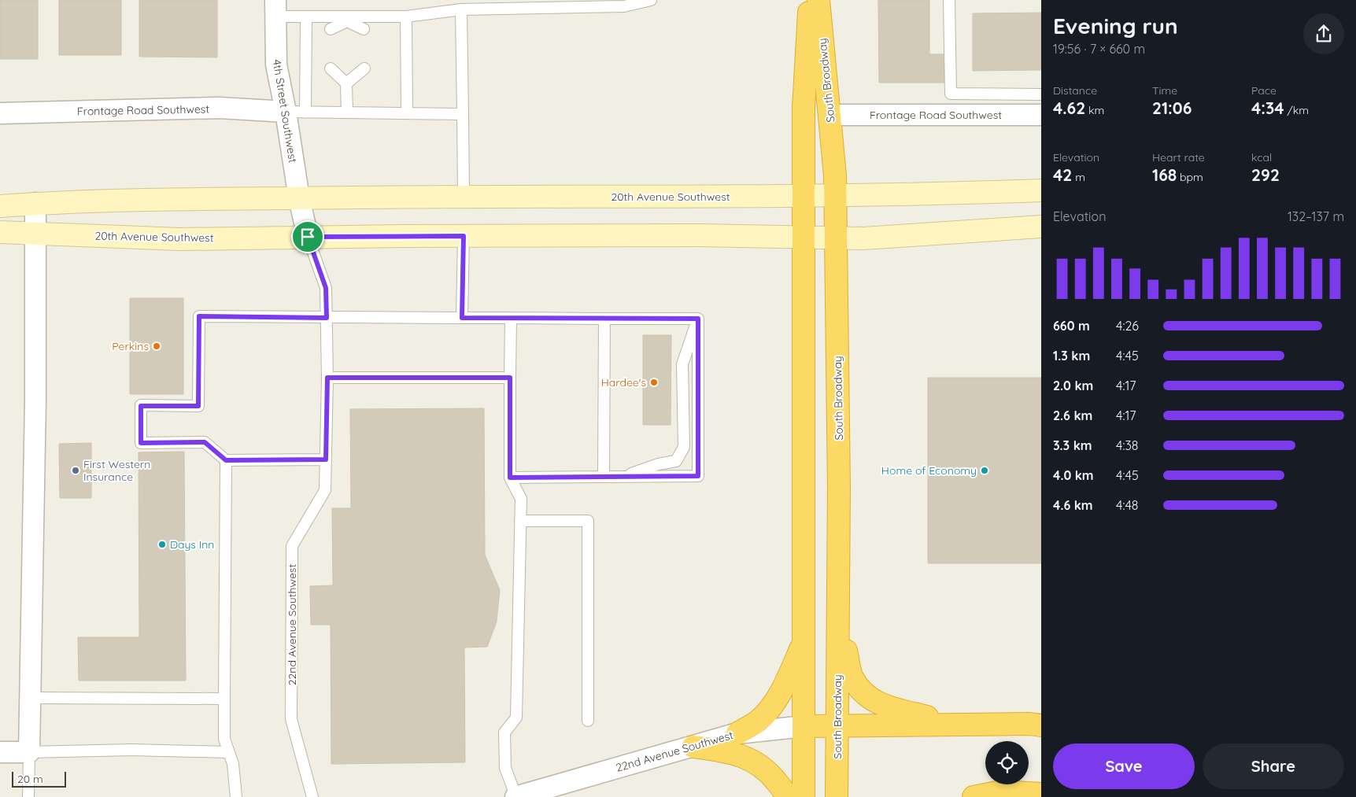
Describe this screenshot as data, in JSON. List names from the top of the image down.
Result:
{
  "streets": {
    "highway": ["South Broadway", "22nd Avenue Southwest"],
    "street": ["Frontage Road Southwest", "4th Street Southwest", "20th Avenue Southwest"]
  },
  "crossings": [
    ["South Broadway", "Frontage Road Southwest"],
    ["South Broadway", "20th Avenue Southwest"],
    ["South Broadway", "22nd Avenue Southwest"],
    ["Frontage Road Southwest", "4th Street Southwest"],
    ["4th Street Southwest", "20th Avenue Southwest"]
  ],
  "places": [
    "Perkins",
    "Hardee's",
    "First Western Insurance",
    "Home of Economy",
    "Days Inn"
  ],
  "scale_bar": "20 m",
  "page": {
    "heading": ["Evening run", "19:56 · 7 × 660 m"],
    "stats": [
      ["Distance", "4.62 km"],
      ["Time", "21:06"],
      ["Pace", "4:34 /km"],
      ["Elevation", "42 m"],
      ["Heart rate", "168 bpm"],
      ["kcal", "292"]
    ],
    "chart": ["Elevation", "132–137 m"],
    "list": [
      {
        "name": "660 m",
        "note": "4:26"
      },
      {
        "name": "1.3 km",
        "note": "4:45"
      },
      {
        "name": "2.0 km",
        "note": "4:17"
      },
      {
        "name": "2.6 km",
        "note": "4:17"
      },
      {
        "name": "3.3 km",
        "note": "4:38"
      },
      {
        "name": "4.0 km",
        "note": "4:45"
      },
      {
        "name": "4.6 km",
        "note": "4:48"
      }
    ],
    "buttons": ["Save", "Share"],
    "scale": "20 m"
  }
}
